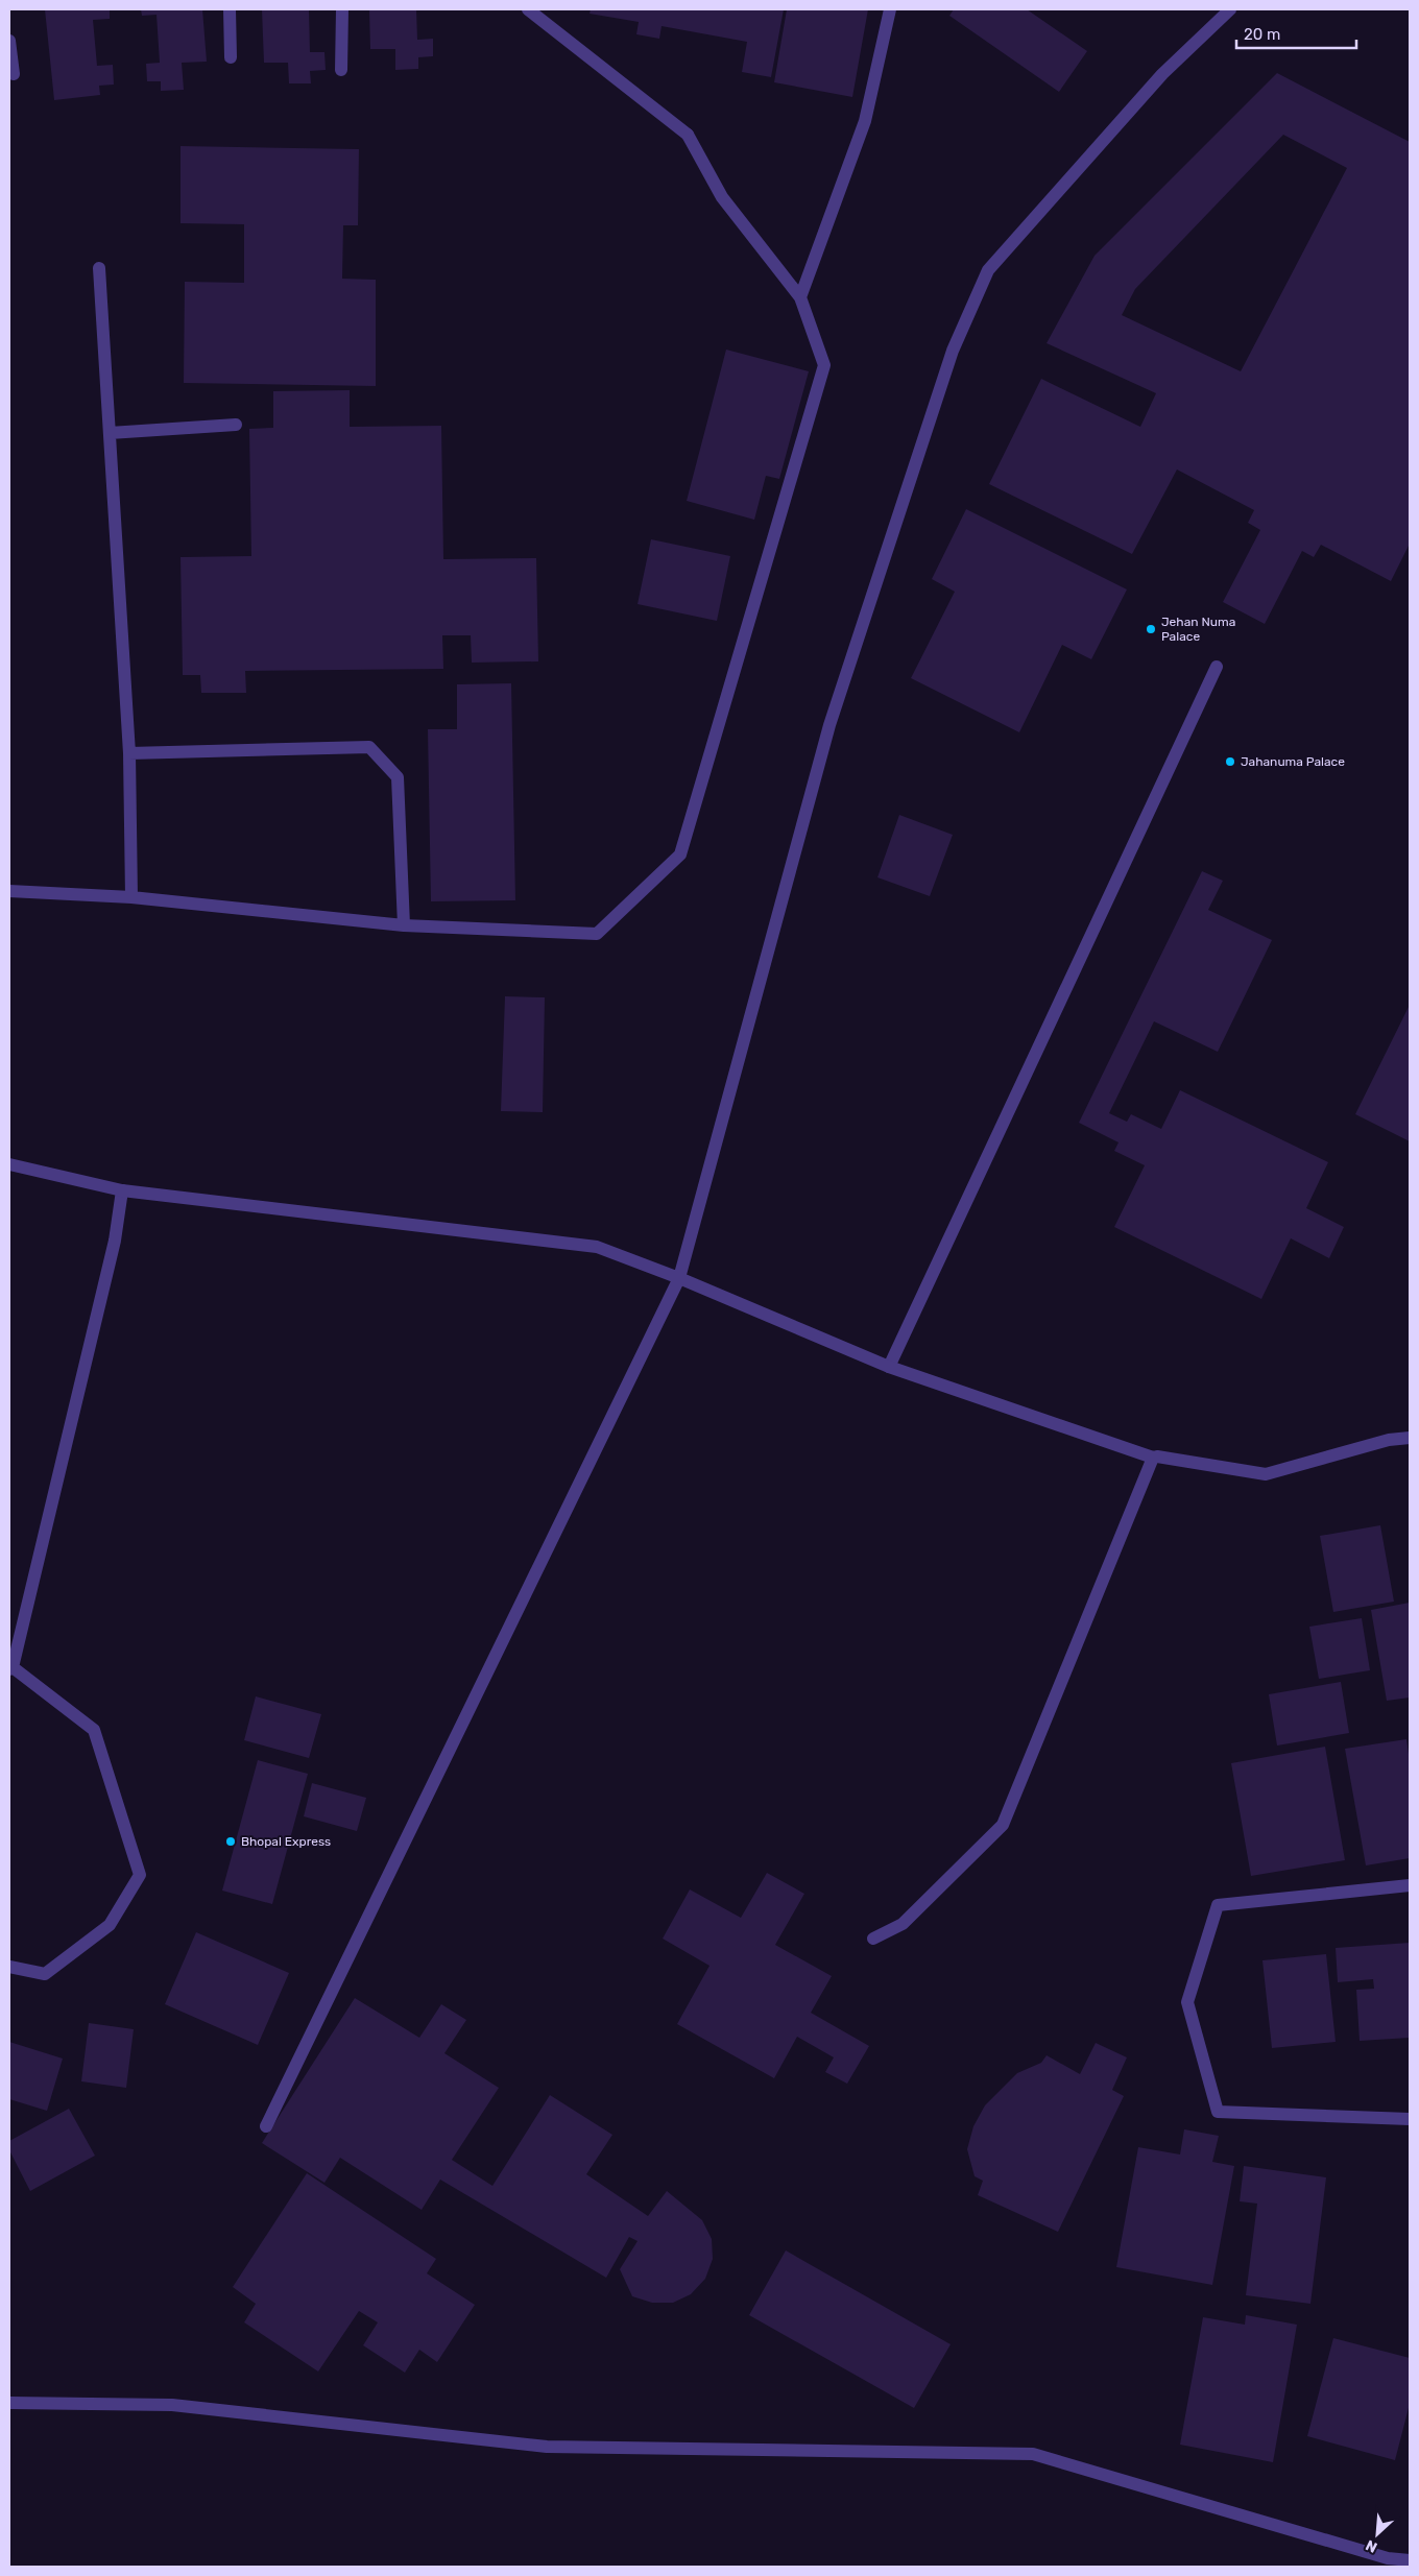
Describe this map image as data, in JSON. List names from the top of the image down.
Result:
{
  "places": ["Jehan Numa Palace", "Jahanuma Palace", "Bhopal Express"],
  "scale_bar": "20 m",
  "north": "bottom left"
}
